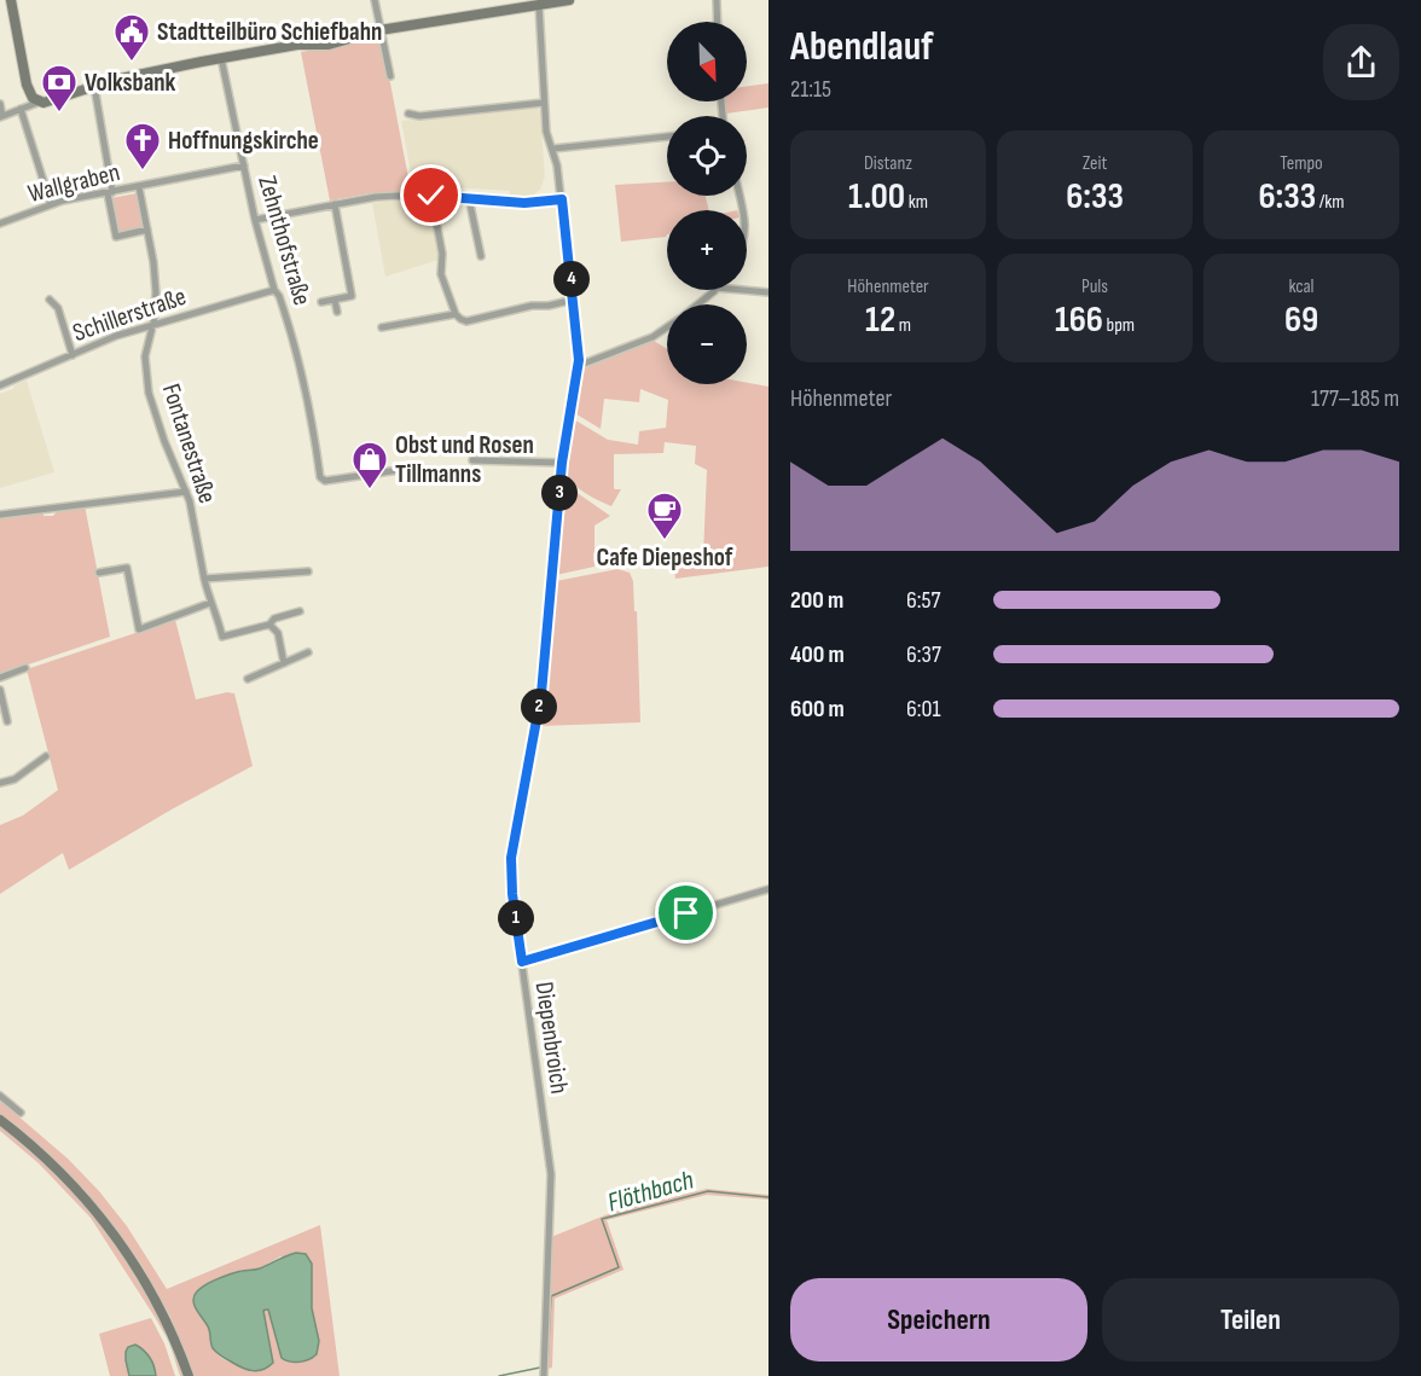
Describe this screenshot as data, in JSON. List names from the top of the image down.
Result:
{
  "streets": {
    "street": [
      "Wallgraben",
      "Zehnthofstraße",
      "Schillerstraße",
      "Fontanestraße",
      "Diepenbroich"
    ]
  },
  "crossings": [
    ["Wallgraben", "Zehnthofstraße"],
    ["Wallgraben", "Fontanestraße"],
    ["Zehnthofstraße", "Schillerstraße"],
    ["Schillerstraße", "Fontanestraße"]
  ],
  "water": ["Flöthbach"],
  "places": {
    "public building": ["Stadtteilbüro Schiefbahn"],
    "bank": ["Volksbank"],
    "church": ["Hoffnungskirche"],
    "shop": ["Obst und Rosen Tillmanns"],
    "cafe": ["Cafe Diepeshof"]
  },
  "north": "bottom right",
  "page": {
    "heading": ["Abendlauf", "21:15"],
    "map_buttons": ["+", "−"],
    "stats": [
      ["Distanz", "1.00 km"],
      ["Zeit", "6:33"],
      ["Tempo", "6:33 /km"],
      ["Höhenmeter", "12 m"],
      ["Puls", "166 bpm"],
      ["kcal", "69"]
    ],
    "pins": [
      "4",
      "3",
      "2",
      "1"
    ],
    "chart": ["Höhenmeter", "177–185 m"],
    "list": [
      {
        "name": "200 m",
        "note": "6:57"
      },
      {
        "name": "400 m",
        "note": "6:37"
      },
      {
        "name": "600 m",
        "note": "6:01"
      }
    ],
    "buttons": ["Speichern", "Teilen"]
  }
}
